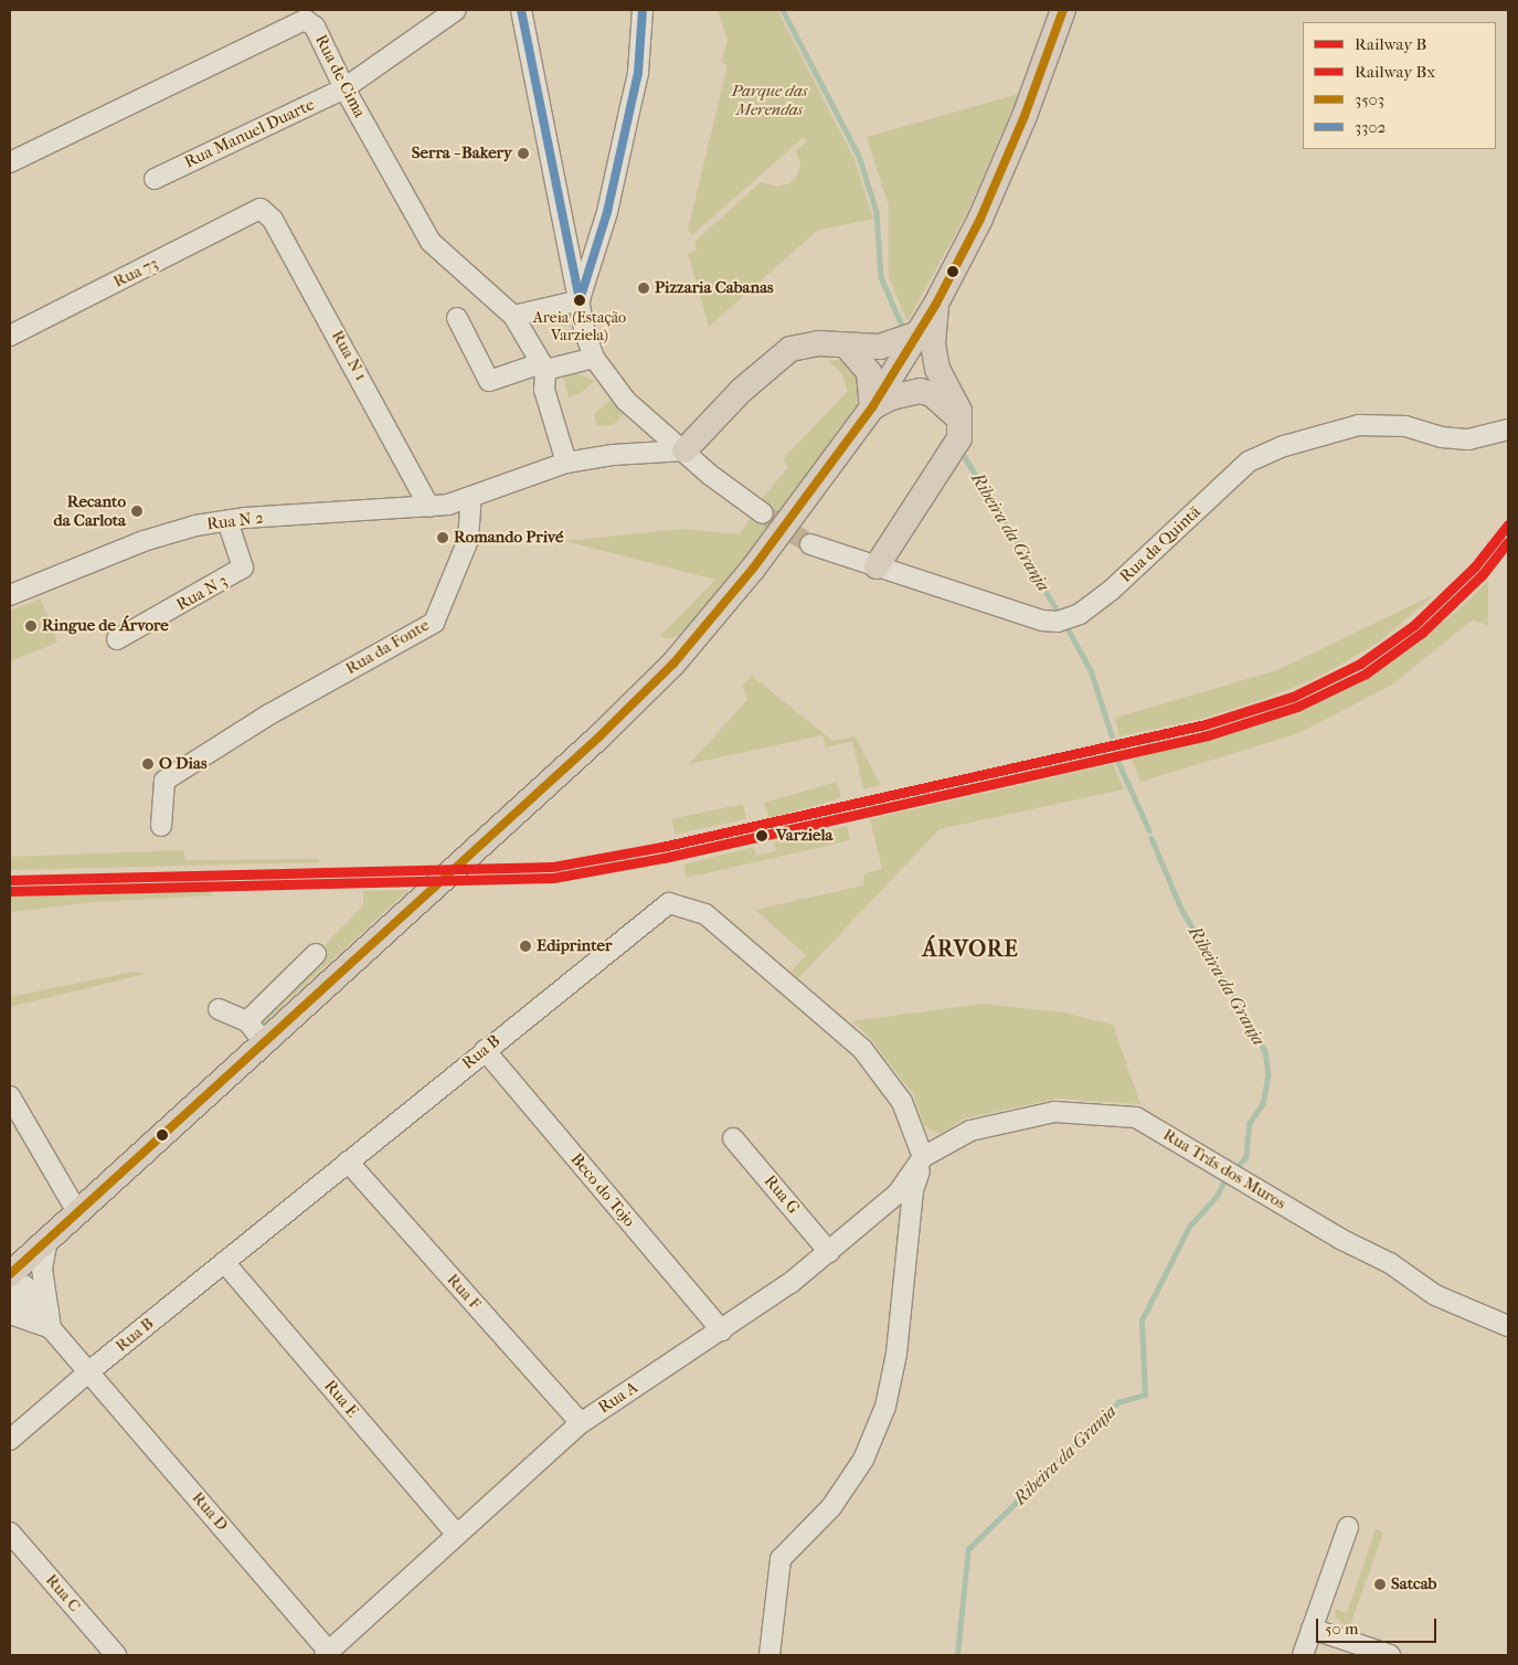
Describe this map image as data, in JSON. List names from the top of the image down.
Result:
{
  "streets": {
    "street": [
      "Rua de Cima",
      "Rua Manuel Duarte",
      "Rua 73",
      "Rua N 1",
      "Rua N 2",
      "Rua da Quintã",
      "Rua N 3",
      "Rua da Fonte",
      "Rua B",
      "Rua Trás dos Muros",
      "Beco do Tojo",
      "Rua G",
      "Rua F",
      "Rua A",
      "Rua E",
      "Rua D",
      "Rua C"
    ]
  },
  "crossings": [
    ["Rua de Cima", "Rua Manuel Duarte"],
    ["Rua 73", "Rua N 1"],
    ["Rua N 1", "Rua N 2"],
    ["Rua N 2", "Rua N 3"],
    ["Rua N 2", "Rua da Fonte"],
    ["Rua B", "Rua Trás dos Muros"],
    ["Rua B", "Beco do Tojo"],
    ["Rua B", "Rua F"],
    ["Rua B", "Rua A"],
    ["Rua B", "Rua E"],
    ["Rua B", "Rua D"],
    ["Rua Trás dos Muros", "Rua A"],
    ["Beco do Tojo", "Rua A"],
    ["Rua G", "Rua A"],
    ["Rua F", "Rua A"],
    ["Rua A", "Rua E"],
    ["Rua A", "Rua D"]
  ],
  "districts": ["ÁRVORE"],
  "water": ["Ribeira da Granja"],
  "parks": ["Parque das Merendas"],
  "places": [
    "Serra - Bakery",
    "Pizzaria Cabanas",
    "Areia (Estação Varziela)",
    "Recanto da Carlota",
    "Romando Privé",
    "Ringue de Árvore",
    "O Dias",
    "Varziela",
    "Ediprinter",
    "Satcab"
  ],
  "lines": [
    "transit line 3503",
    "transit line 3302",
    "rail line B",
    "rail line Bx"
  ],
  "legend": [
    "Railway B",
    "Railway Bx",
    "3503",
    "3302"
  ],
  "scale_bar": "50 m"
}
